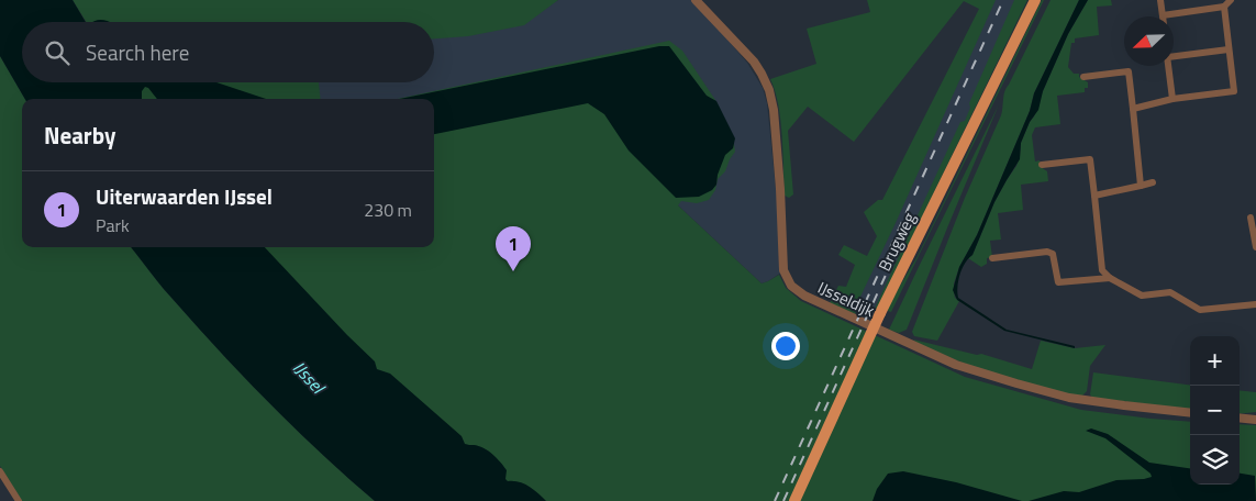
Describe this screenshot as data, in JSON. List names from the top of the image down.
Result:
{
  "streets": {
    "main road": ["Brugweg"],
    "street": ["IJsseldijk"]
  },
  "water": ["IJssel"],
  "north": "bottom left",
  "page": {
    "search": "Search here",
    "heading": "Nearby",
    "list": [
      {
        "mark": "1",
        "name": "Uiterwaarden IJssel",
        "note": "Park",
        "value": "230 m"
      }
    ],
    "pins": "1",
    "map_buttons": ["+", "−"]
  }
}
